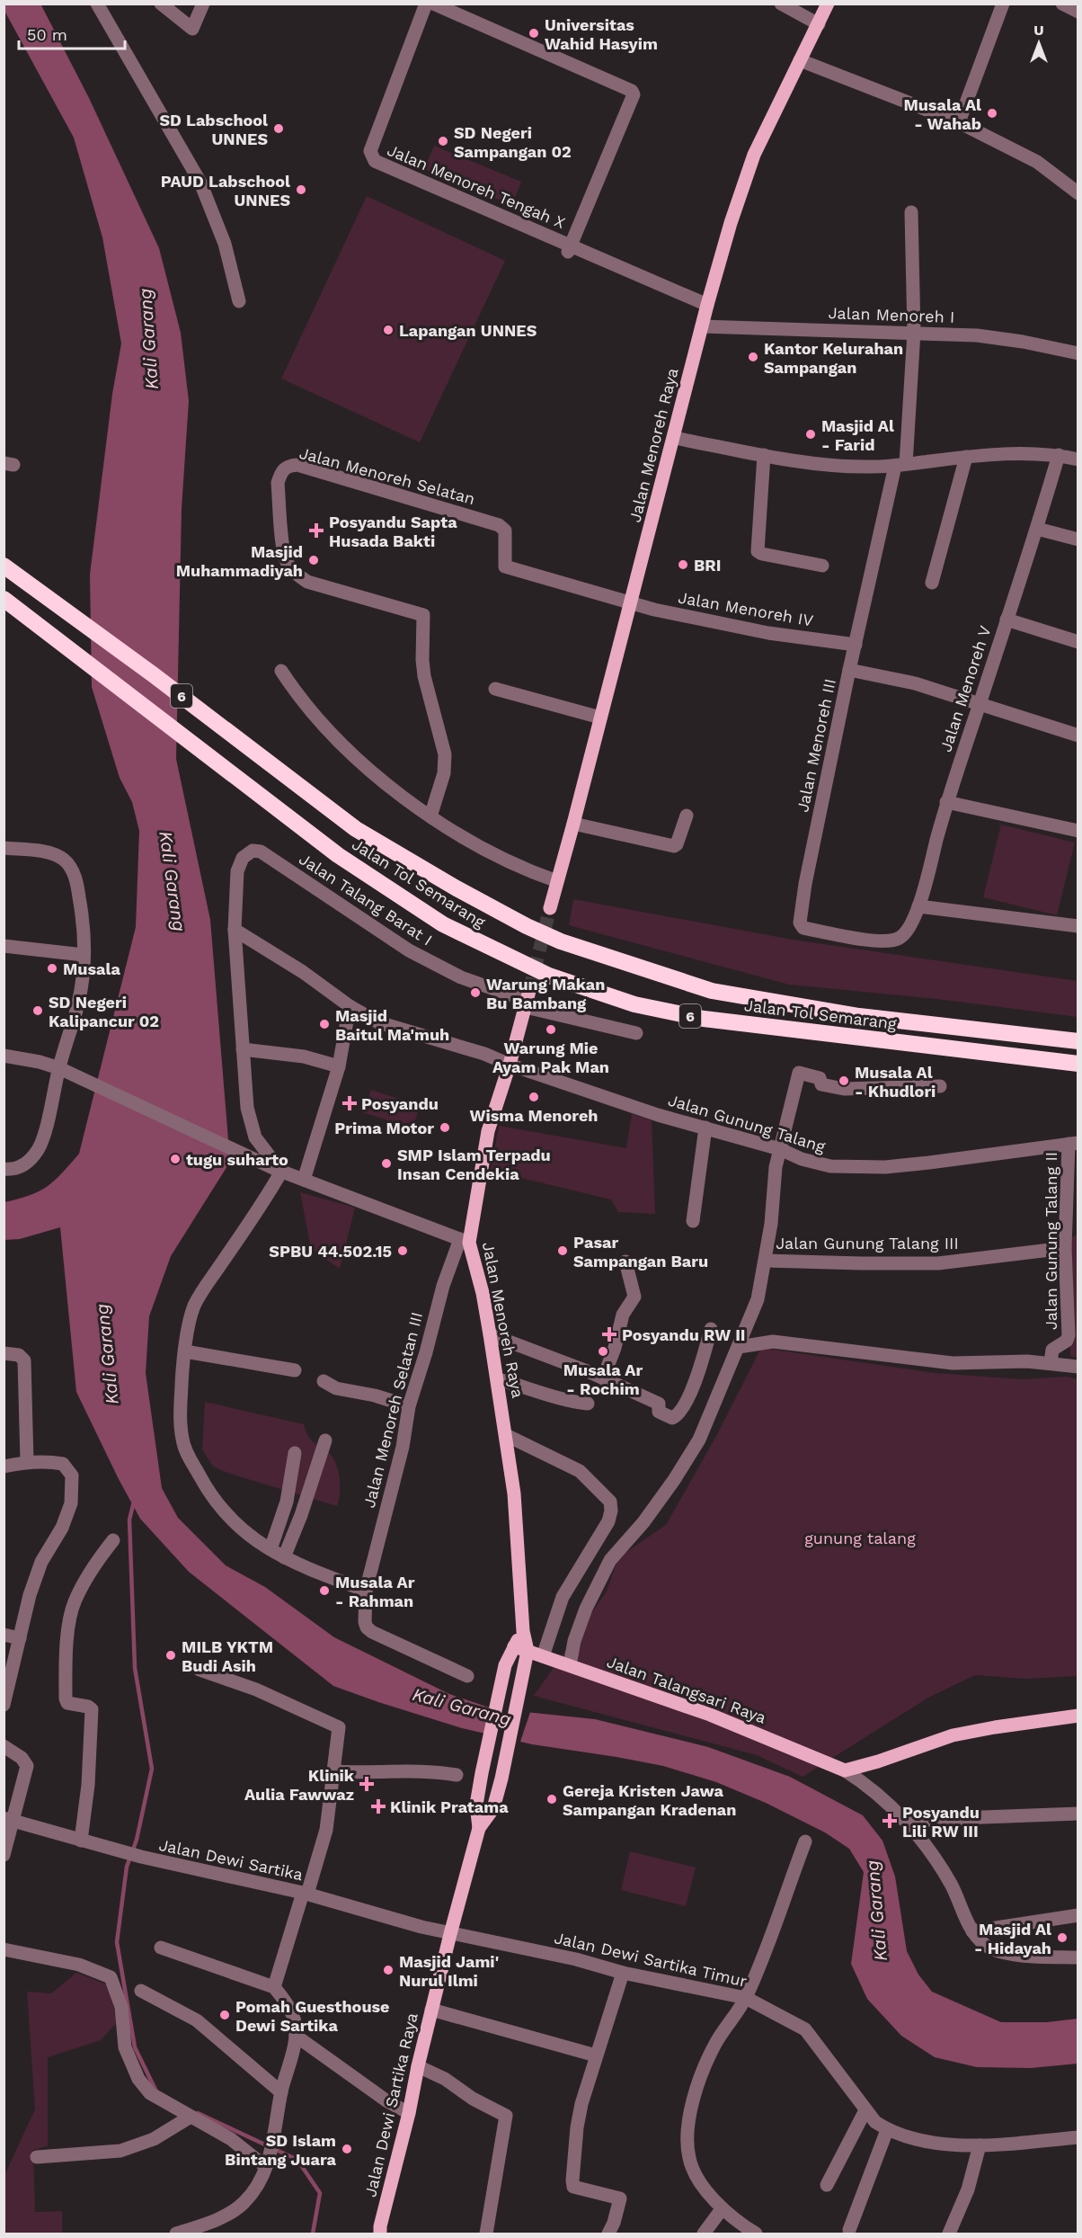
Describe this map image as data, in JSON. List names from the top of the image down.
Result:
{
  "streets": {
    "highway": ["6", "Jalan Tol Semarang"],
    "main road": ["Jalan Menoreh Raya", "Jalan Talangsari Raya", "Jalan Dewi Sartika Raya"],
    "street": [
      "Jalan Menoreh Tengah X",
      "Jalan Menoreh I",
      "Jalan Menoreh Selatan",
      "Jalan Menoreh IV",
      "Jalan Menoreh V",
      "Jalan Menoreh III",
      "Jalan Talang Barat I",
      "Jalan Gunung Talang",
      "Jalan Gunung Talang II",
      "Jalan Gunung Talang III",
      "Jalan Menoreh Selatan III",
      "Jalan Dewi Sartika",
      "Jalan Dewi Sartika Timur"
    ]
  },
  "crossings": [
    ["Jalan Menoreh Tengah X", "Jalan Menoreh Raya"],
    ["Jalan Menoreh I", "Jalan Menoreh Raya"],
    ["Jalan Menoreh I", "Jalan Menoreh III"],
    ["Jalan Menoreh Raya", "Jalan Menoreh Selatan"],
    ["Jalan Menoreh Raya", "Jalan Menoreh IV"],
    ["Jalan Menoreh Raya", "Jalan Talang Barat I"],
    ["Jalan Menoreh Raya", "Jalan Gunung Talang"],
    ["Jalan Menoreh Raya", "Jalan Menoreh Selatan III"],
    ["Jalan Menoreh Raya", "Jalan Talangsari Raya"],
    ["Jalan Menoreh Raya", "Jalan Dewi Sartika Raya"],
    ["Jalan Menoreh Selatan", "Jalan Menoreh IV"],
    ["Jalan Menoreh IV", "Jalan Menoreh III"],
    ["Jalan Menoreh V", "Jalan Menoreh III"],
    ["Jalan Talang Barat I", "Jalan Gunung Talang"],
    ["Jalan Gunung Talang", "Jalan Gunung Talang II"],
    ["Jalan Gunung Talang II", "Jalan Gunung Talang III"],
    ["Jalan Dewi Sartika", "Jalan Dewi Sartika Timur"],
    ["Jalan Dewi Sartika", "Jalan Dewi Sartika Raya"],
    ["Jalan Dewi Sartika Timur", "Jalan Dewi Sartika Raya"]
  ],
  "water": ["Kali Garang"],
  "parks": ["gunung talang"],
  "places": {
    "other": [
      "Universitas Wahid Hasyim",
      "Musala Al - Wahab",
      "SD Labschool UNNES",
      "SD Negeri Sampangan 02",
      "PAUD Labschool UNNES",
      "Lapangan UNNES",
      "Kantor Kelurahan Sampangan",
      "Masjid Al - Farid",
      "Masjid Muhammadiyah",
      "BRI",
      "Musala",
      "Warung Makan Bu Bambang",
      "SD Negeri Kalipancur 02",
      "Masjid Baitul Ma'muh",
      "Warung Mie Ayam Pak Man",
      "Musala Al - Khudlori",
      "Wisma Menoreh",
      "Prima Motor",
      "tugu suharto",
      "SMP Islam Terpadu Insan Cendekia",
      "SPBU 44.502.15",
      "Pasar Sampangan Baru",
      "Musala Ar - Rochim",
      "Musala Ar - Rahman",
      "MILB YKTM Budi Asih",
      "Gereja Kristen Jawa Sampangan Kradenan",
      "Masjid Al - Hidayah",
      "Masjid Jami' Nurul Ilmi",
      "Pomah Guesthouse Dewi Sartika",
      "SD Islam Bintang Juara"
    ],
    "health": [
      "Posyandu Sapta Husada Bakti",
      "Posyandu",
      "Posyandu RW II",
      "Klinik Aulia Fawwaz",
      "Klinik Pratama",
      "Posyandu Lili RW III"
    ]
  },
  "scale_bar": "50 m",
  "north": "top"
}
